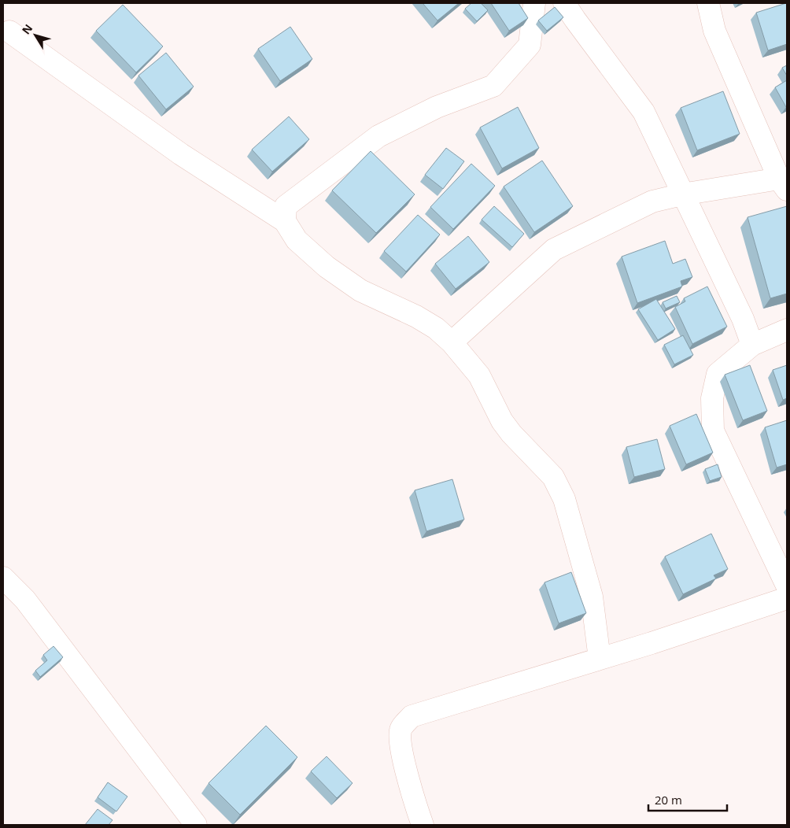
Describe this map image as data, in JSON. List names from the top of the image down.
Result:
{
  "scale_bar": "20 m",
  "north": "top left"
}
